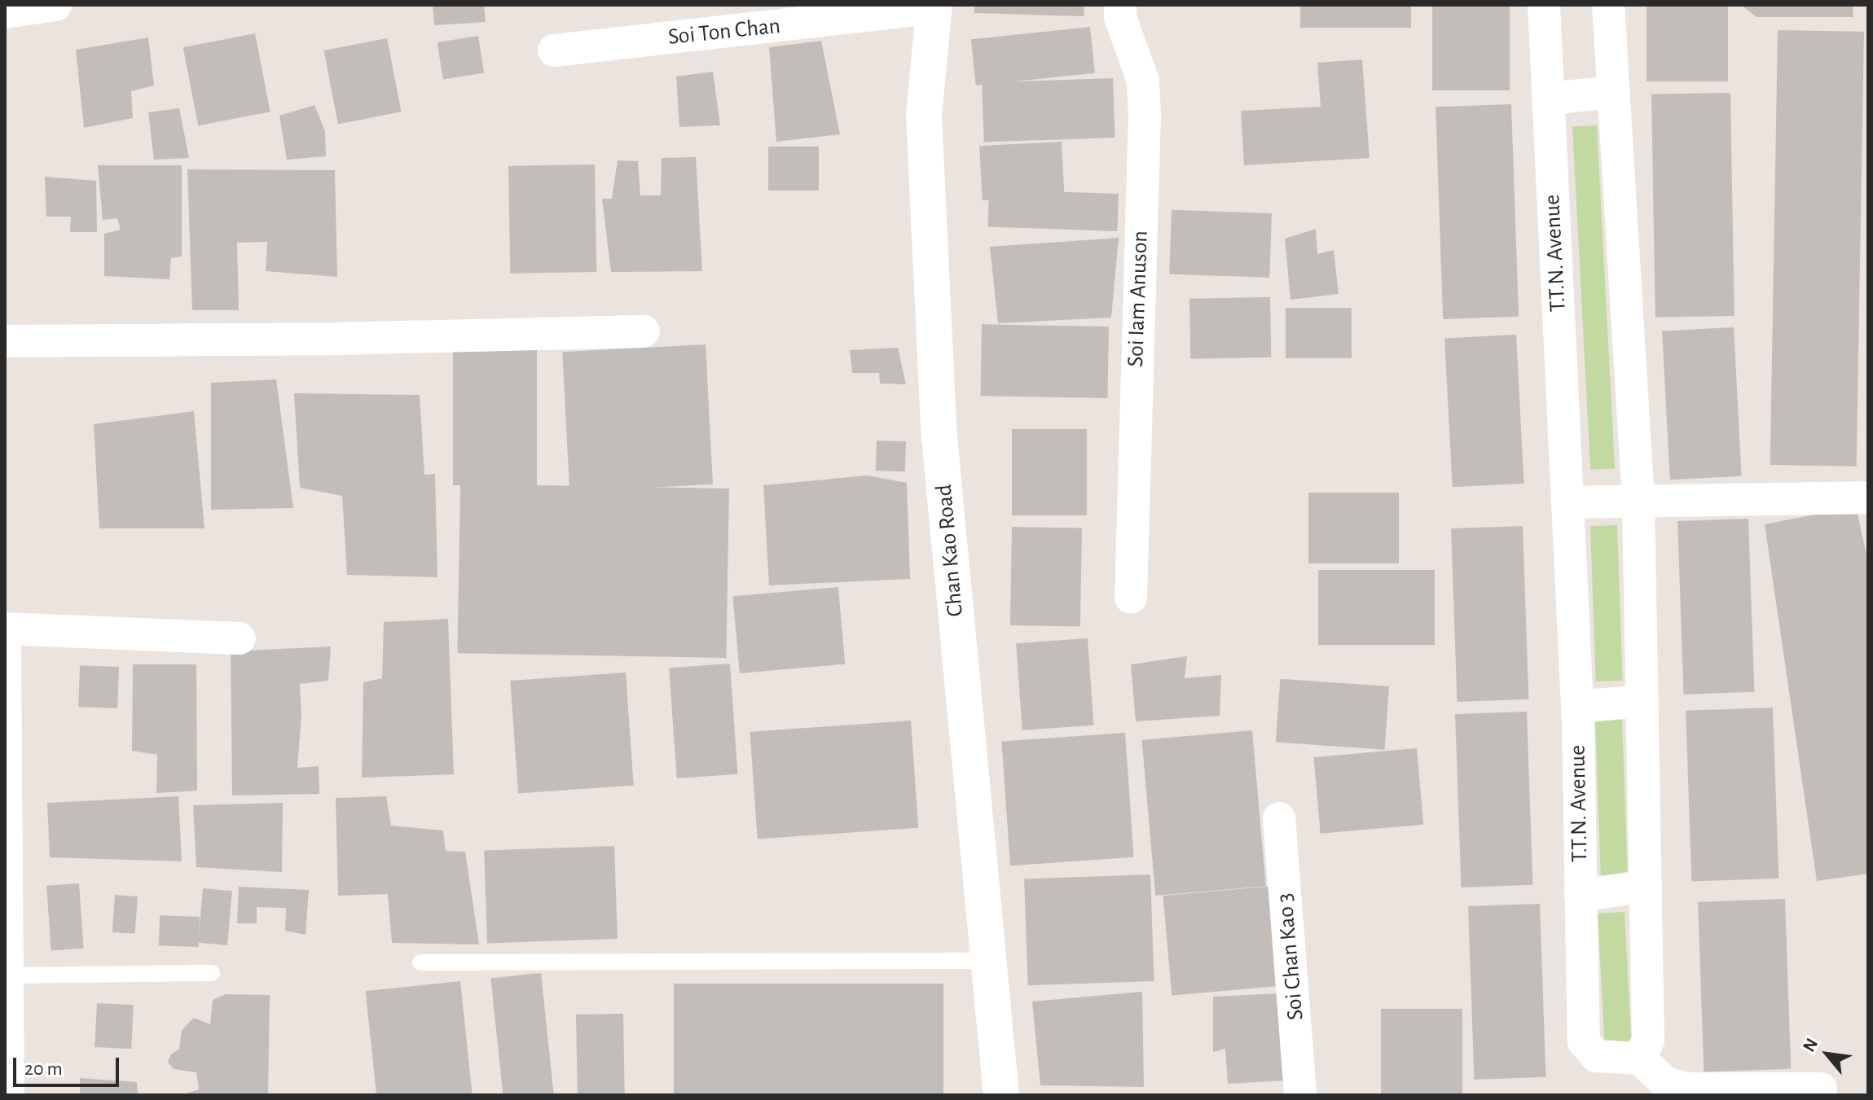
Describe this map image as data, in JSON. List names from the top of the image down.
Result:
{
  "streets": {
    "street": [
      "Soi Ton Chan",
      "T.T.N. Avenue",
      "Soi Iam Anuson",
      "Chan Kao Road",
      "Soi Chan Kao 3"
    ]
  },
  "crossings": [
    ["Soi Ton Chan", "Chan Kao Road"]
  ],
  "scale_bar": "20 m",
  "north": "top left"
}
